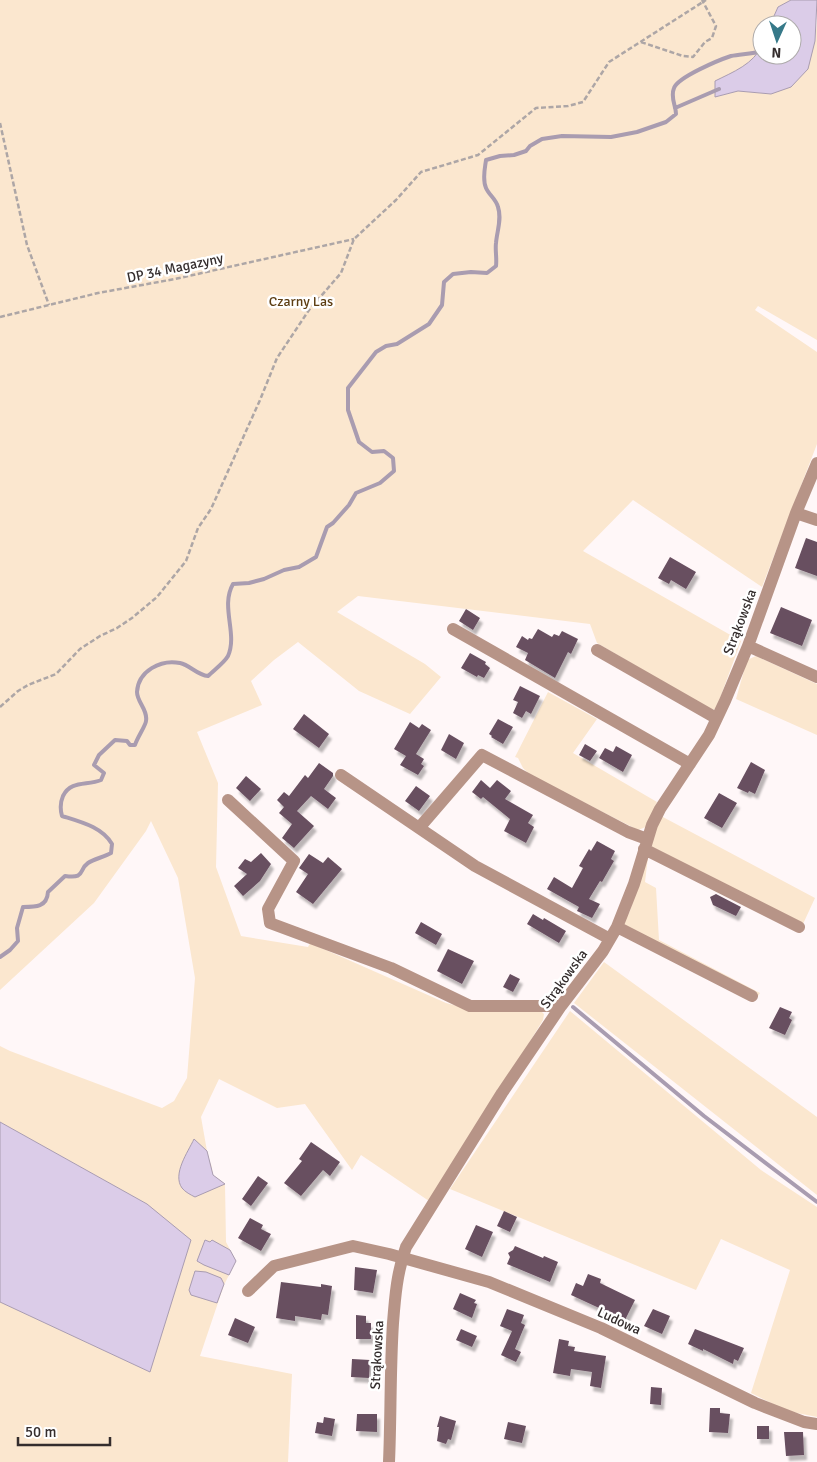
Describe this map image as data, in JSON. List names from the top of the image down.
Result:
{
  "streets": {
    "street": ["Strąkowska", "Ludowa"],
    "path": ["DP 34 Magazyny"]
  },
  "crossings": [
    ["Strąkowska", "Ludowa"]
  ],
  "parks": ["Czarny Las"],
  "scale_bar": "50 m",
  "north": "bottom"
}
